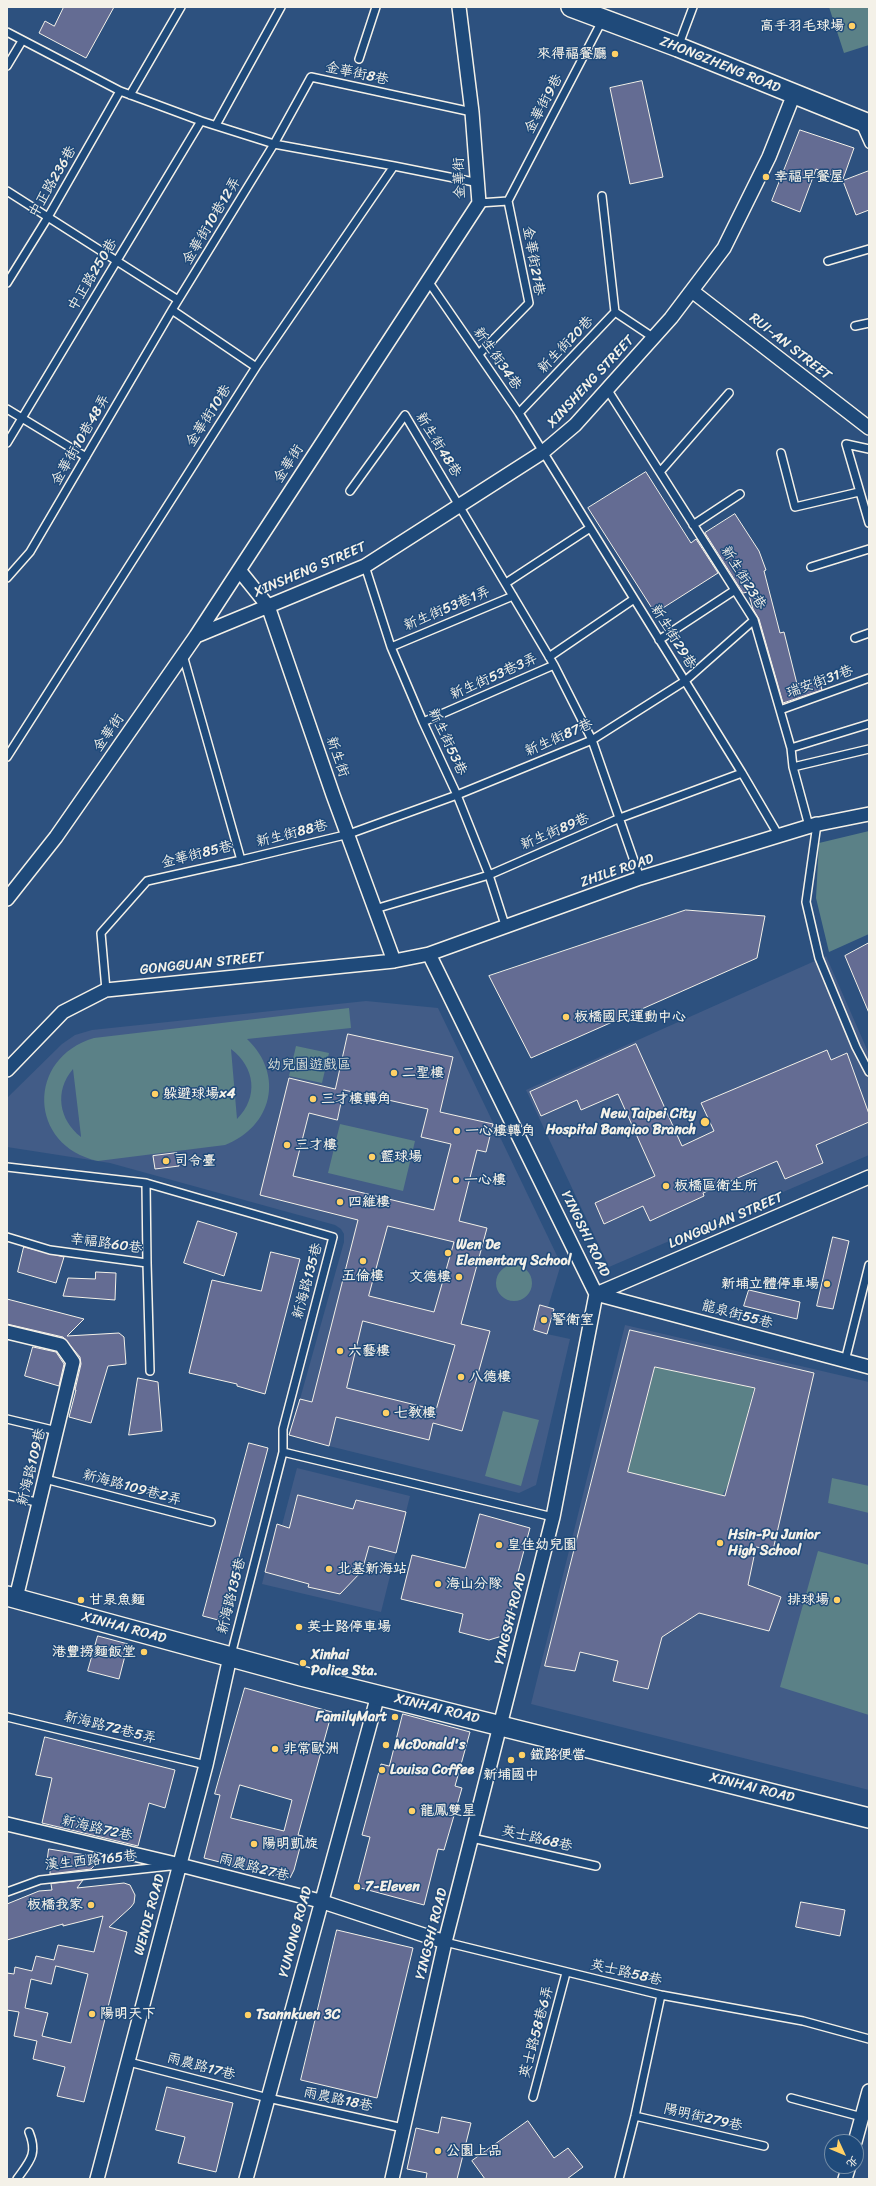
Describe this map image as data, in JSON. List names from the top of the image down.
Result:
{
  "streets": {
    "street": [
      "ZHONGZHENG ROAD",
      "金華街",
      "RUI-AN STREET",
      "XINSHENG STREET",
      "新生街",
      "ZHILE ROAD",
      "GONGGUAN STREET",
      "LONGQUAN STREET",
      "YINGSHI ROAD",
      "龍泉街55巷",
      "新海路109巷",
      "XINHAI ROAD",
      "新海路72巷",
      "雨農路27巷",
      "WENDE ROAD",
      "YUNONG ROAD"
    ],
    "lane": [
      "金華街8巷",
      "金華街9巷",
      "中正路236巷",
      "金華街10巷12弄",
      "金華街21巷",
      "中正路250巷",
      "新生街20巷",
      "新生街34巷",
      "金華街10巷",
      "金華街10巷48弄",
      "新生街48巷",
      "新生街23巷",
      "新生街53巷1弄",
      "新生街29巷",
      "新生街53巷3弄",
      "瑞安街31巷",
      "新生街87巷",
      "新生街53巷",
      "新生街89巷",
      "新生街88巷",
      "金華街85巷",
      "幸福路60巷",
      "新海路135巷",
      "新海路109巷2弄",
      "新海路72巷5弄",
      "英士路68巷",
      "漢生西路165巷",
      "英士路58巷",
      "英士路58巷6弄",
      "雨農路17巷",
      "雨農路18巷",
      "陽明街279巷"
    ]
  },
  "crossings": [
    ["ZHONGZHENG ROAD", "金華街9巷"],
    ["ZHONGZHENG ROAD", "XINSHENG STREET"],
    ["金華街8巷", "金華街"],
    ["金華街8巷", "金華街10巷12弄"],
    ["金華街9巷", "金華街21巷"],
    ["金華街", "新生街34巷"],
    ["金華街", "XINSHENG STREET"],
    ["金華街", "新生街"],
    ["金華街", "金華街85巷"],
    ["金華街10巷12弄", "金華街10巷48弄"],
    ["金華街21巷", "新生街34巷"],
    ["新生街20巷", "新生街34巷"],
    ["RUI-AN STREET", "XINSHENG STREET"],
    ["新生街34巷", "XINSHENG STREET"],
    ["新生街34巷", "新生街29巷"],
    ["XINSHENG STREET", "新生街48巷"],
    ["XINSHENG STREET", "新生街23巷"],
    ["XINSHENG STREET", "新生街29巷"],
    ["XINSHENG STREET", "新生街53巷"],
    ["XINSHENG STREET", "新生街"],
    ["新生街23巷", "瑞安街31巷"],
    ["新生街23巷", "新生街87巷"],
    ["新生街23巷", "ZHILE ROAD"],
    ["新生街53巷1弄", "新生街53巷"],
    ["新生街29巷", "新生街87巷"],
    ["新生街29巷", "新生街89巷"],
    ["新生街29巷", "ZHILE ROAD"],
    ["新生街53巷3弄", "新生街53巷"],
    ["新生街87巷", "新生街53巷"],
    ["新生街87巷", "新生街"],
    ["新生街87巷", "新生街88巷"],
    ["新生街53巷", "新生街89巷"],
    ["新生街53巷", "ZHILE ROAD"],
    ["新生街", "新生街89巷"],
    ["新生街", "新生街88巷"],
    ["新生街", "GONGGUAN STREET"],
    ["新生街88巷", "金華街85巷"],
    ["金華街85巷", "GONGGUAN STREET"],
    ["ZHILE ROAD", "GONGGUAN STREET"],
    ["ZHILE ROAD", "YINGSHI ROAD"],
    ["GONGGUAN STREET", "YINGSHI ROAD"],
    ["LONGQUAN STREET", "YINGSHI ROAD"],
    ["LONGQUAN STREET", "龍泉街55巷"],
    ["YINGSHI ROAD", "龍泉街55巷"],
    ["YINGSHI ROAD", "XINHAI ROAD"],
    ["YINGSHI ROAD", "英士路68巷"],
    ["YINGSHI ROAD", "雨農路27巷"],
    ["YINGSHI ROAD", "英士路58巷"],
    ["YINGSHI ROAD", "雨農路18巷"],
    ["幸福路60巷", "新海路135巷"],
    ["新海路135巷", "XINHAI ROAD"],
    ["新海路135巷", "WENDE ROAD"],
    ["新海路109巷", "新海路109巷2弄"],
    ["新海路109巷", "XINHAI ROAD"],
    ["XINHAI ROAD", "WENDE ROAD"],
    ["XINHAI ROAD", "YUNONG ROAD"],
    ["新海路72巷5弄", "WENDE ROAD"],
    ["新海路72巷", "漢生西路165巷"],
    ["新海路72巷", "雨農路27巷"],
    ["新海路72巷", "WENDE ROAD"],
    ["漢生西路165巷", "雨農路27巷"],
    ["漢生西路165巷", "WENDE ROAD"],
    ["雨農路27巷", "WENDE ROAD"],
    ["雨農路27巷", "YUNONG ROAD"],
    ["雨農路27巷", "英士路58巷"],
    ["WENDE ROAD", "雨農路17巷"],
    ["YUNONG ROAD", "雨農路17巷"],
    ["YUNONG ROAD", "雨農路18巷"],
    ["英士路58巷", "英士路58巷6弄"],
    ["雨農路17巷", "雨農路18巷"]
  ],
  "parks": ["幼兒園遊戲區"],
  "places": [
    "高手羽毛球場",
    "來得福餐廳",
    "幸福早餐屋",
    "板橋國民運動中心",
    "二聖樓",
    "躲避球場×4",
    "三才樓轉角",
    "New Taipei City Hospital Banqiao Branch",
    "一心樓轉角",
    "三才樓",
    "籃球場",
    "司令臺",
    "一心樓",
    "板橋區衛生所",
    "四維樓",
    "Wen De Elementary School",
    "五倫樓",
    "文德樓",
    "新埔立體停車場",
    "警衛室",
    "六藝樓",
    "八德樓",
    "七教樓",
    "Hsin-Pu Junior High School",
    "皇佳幼兒園",
    "北基新海站",
    "海山分隊",
    "甘泉魚麵",
    "排球場",
    "英士路停車場",
    "港豐撈麵飯堂",
    "Xinhai Police Sta.",
    "FamilyMart",
    "McDonald's",
    "非常歐洲",
    "鐵路便當",
    "新埔國中",
    "Louisa Coffee",
    "龍鳳雙星",
    "陽明凱旋",
    "7-Eleven",
    "板橋我家",
    "陽明天下",
    "Tsannkuen 3C",
    "公園上品"
  ],
  "north": "bottom right"
}
